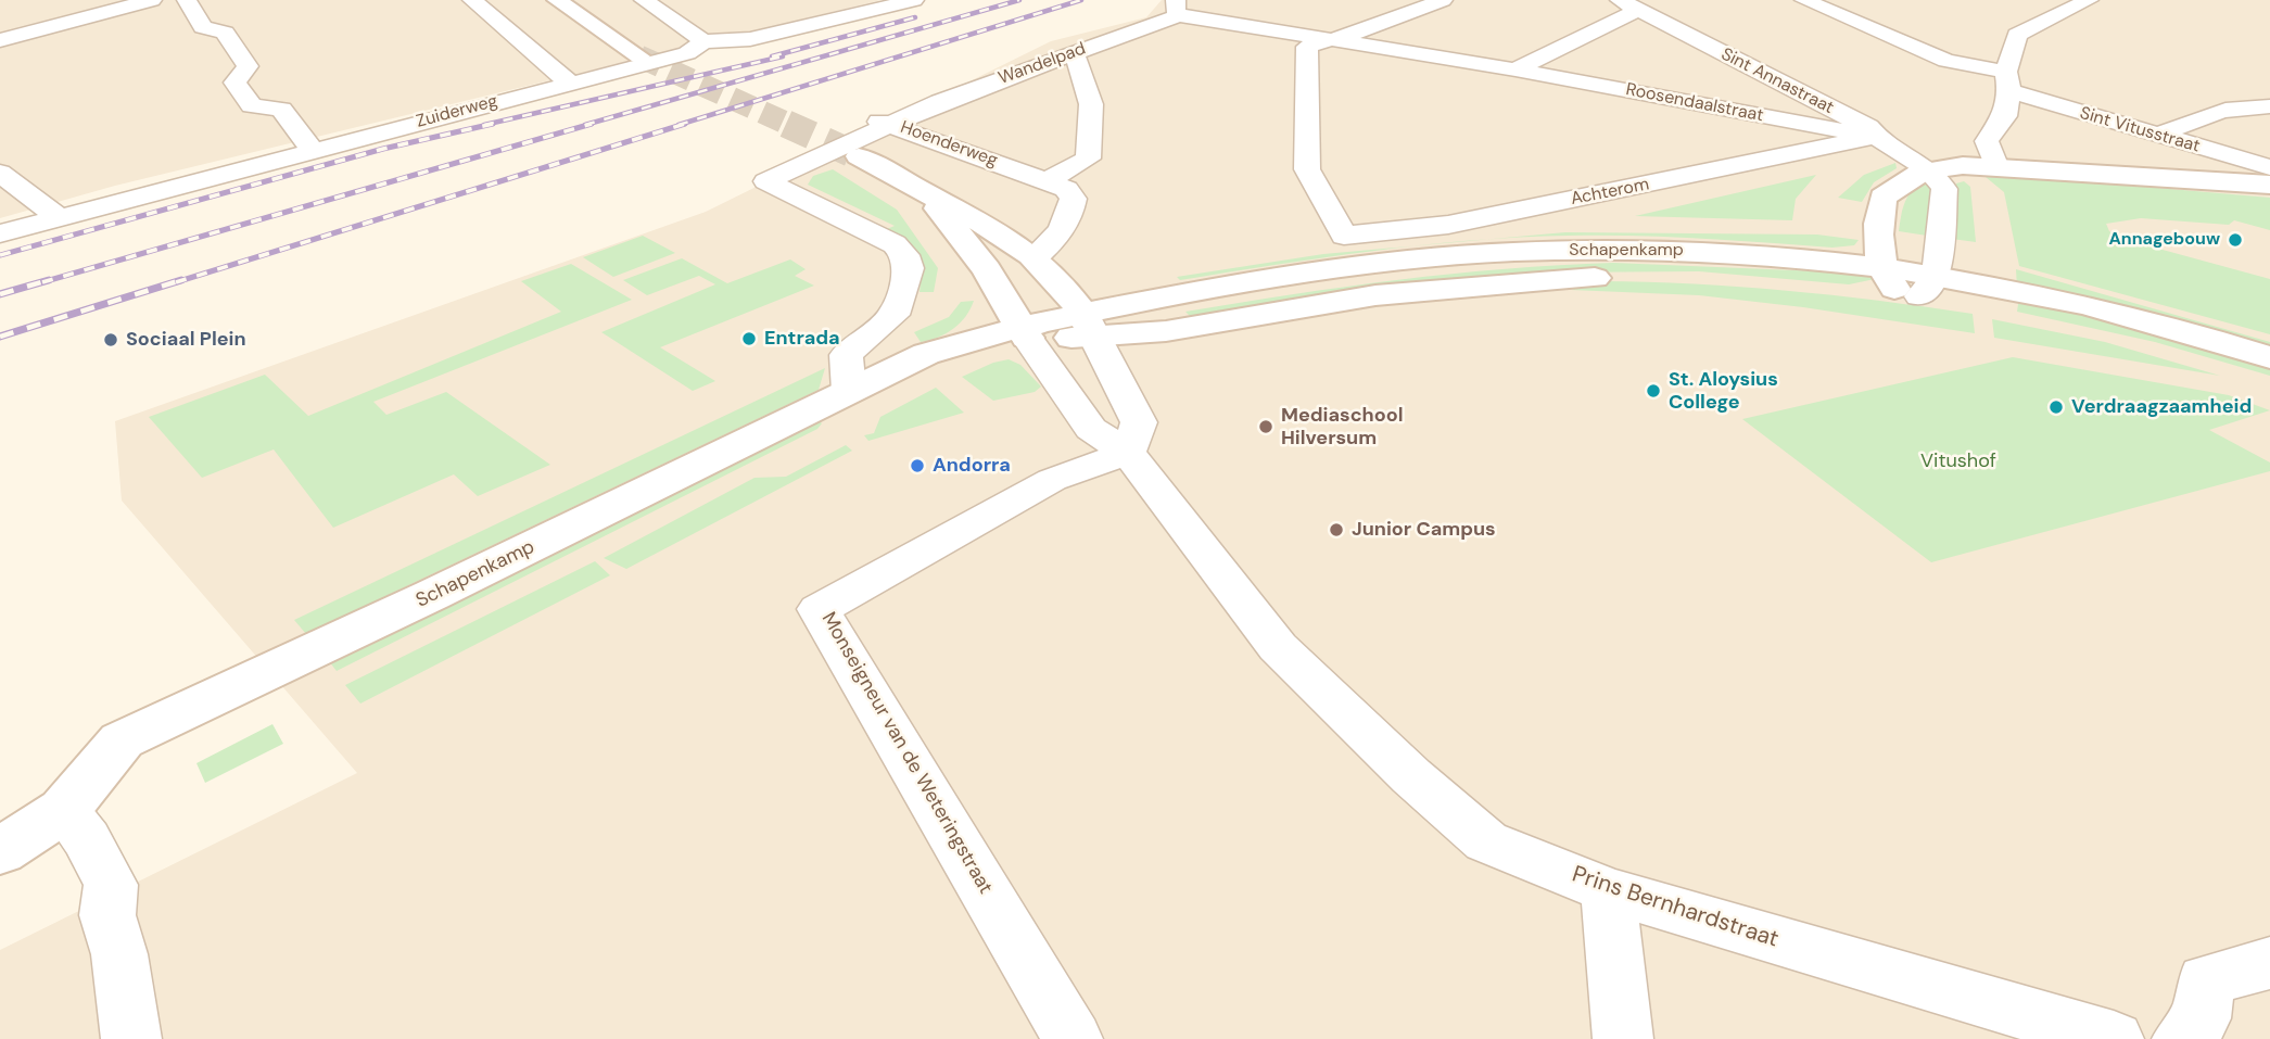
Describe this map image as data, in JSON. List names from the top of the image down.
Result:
{
  "streets": {
    "main road": ["Schapenkamp"],
    "street": [
      "Wandelpad",
      "Sint Annastraat",
      "Roosendaalstraat",
      "Zuiderweg",
      "Sint Vitusstraat",
      "Hoenderweg",
      "Achterom",
      "Monseigneur van de Weteringstraat",
      "Prins Bernhardstraat"
    ]
  },
  "crossings": [
    ["Wandelpad", "Roosendaalstraat"],
    ["Wandelpad", "Hoenderweg"],
    ["Wandelpad", "Schapenkamp"],
    ["Sint Annastraat", "Roosendaalstraat"],
    ["Sint Annastraat", "Achterom"],
    ["Roosendaalstraat", "Achterom"],
    ["Schapenkamp", "Prins Bernhardstraat"],
    ["Monseigneur van de Weteringstraat", "Prins Bernhardstraat"]
  ],
  "parks": ["Vitushof"],
  "places": [
    "Annagebouw",
    "Entrada",
    "Sociaal Plein",
    "St. Aloysius College",
    "Verdraagzaamheid",
    "Mediaschool Hilversum",
    "Andorra",
    "Junior Campus"
  ]
}
